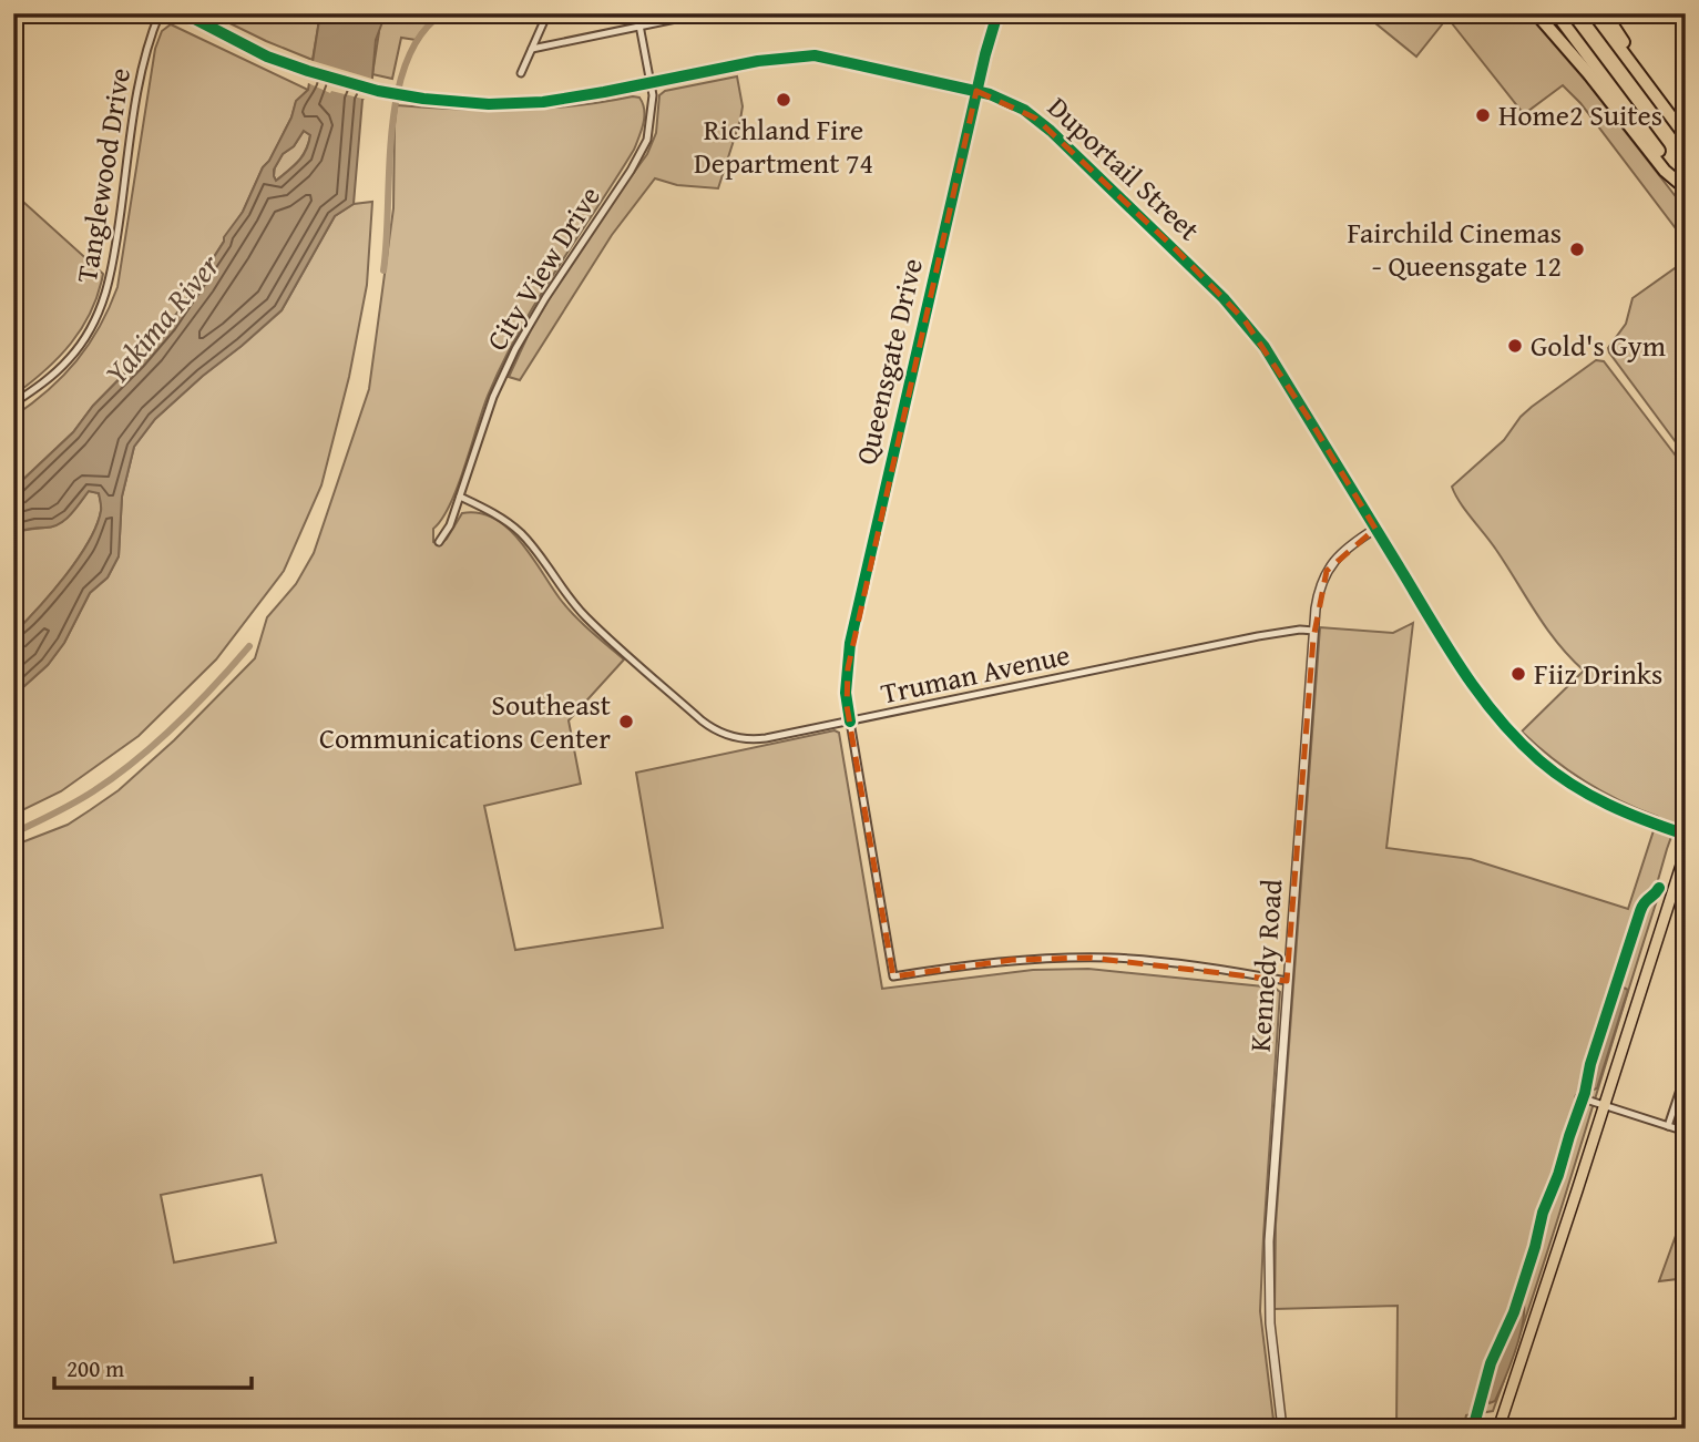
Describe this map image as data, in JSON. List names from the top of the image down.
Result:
{
  "streets": {
    "main road": ["Duportail Street", "Queensgate Drive"],
    "street": [
      "Tanglewood Drive",
      "City View Drive",
      "Truman Avenue",
      "Kennedy Road"
    ]
  },
  "crossings": [
    ["Duportail Street", "City View Drive"],
    ["Duportail Street", "Queensgate Drive"],
    ["Duportail Street", "Kennedy Road"],
    ["City View Drive", "Truman Avenue"],
    ["Queensgate Drive", "Truman Avenue"],
    ["Queensgate Drive", "Kennedy Road"],
    ["Truman Avenue", "Kennedy Road"]
  ],
  "water": ["Yakima River"],
  "places": [
    "Richland Fire Department 74",
    "Home2 Suites",
    "Fairchild Cinemas - Queensgate 12",
    "Gold's Gym",
    "Fiiz Drinks",
    "Southeast Communications Center"
  ],
  "scale_bar": "200 m"
}
